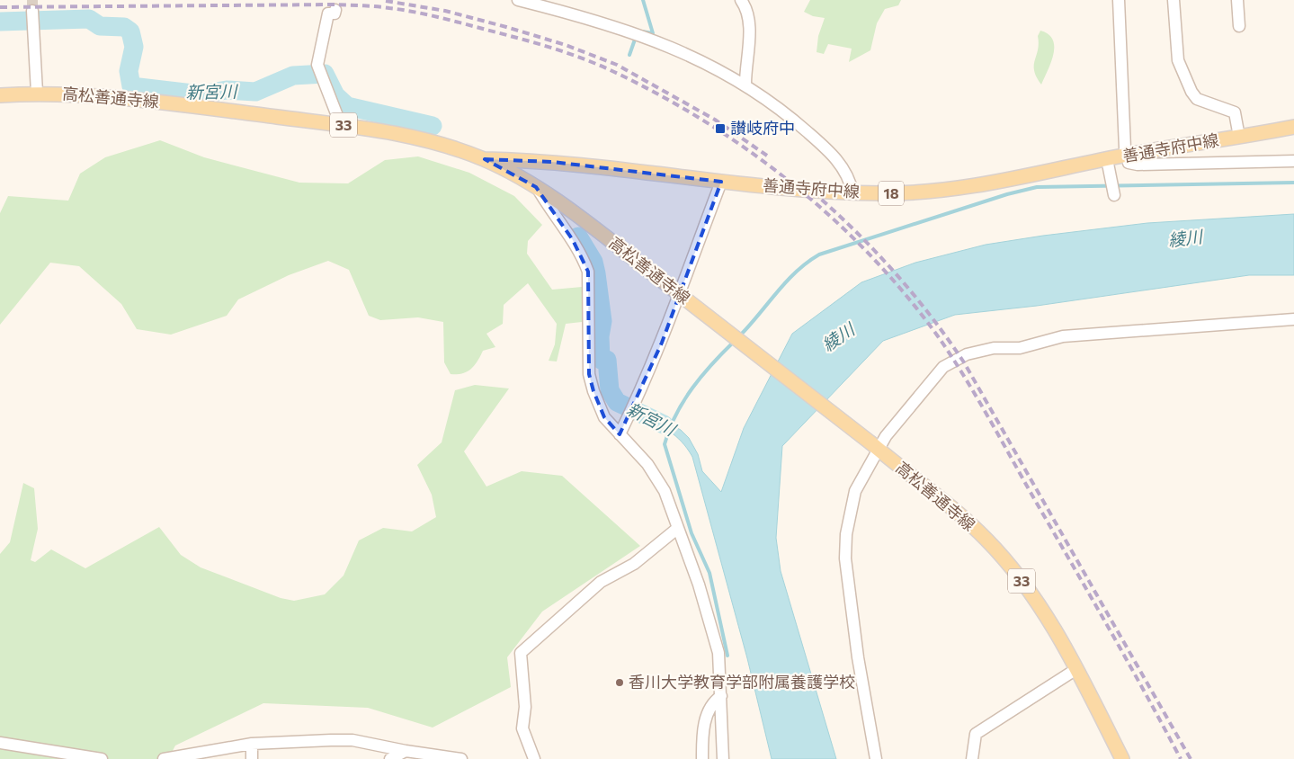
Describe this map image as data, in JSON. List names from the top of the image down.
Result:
{
  "streets": {
    "main road": [
      "高松善通寺線",
      "33",
      "善通寺府中線",
      "18"
    ]
  },
  "crossings": [
    ["高松善通寺線", "善通寺府中線"]
  ],
  "water": ["新宮川", "綾川"],
  "places": {
    "transit": ["讃岐府中"],
    "other": ["香川大学教育学部附属養護学校"]
  }
}
